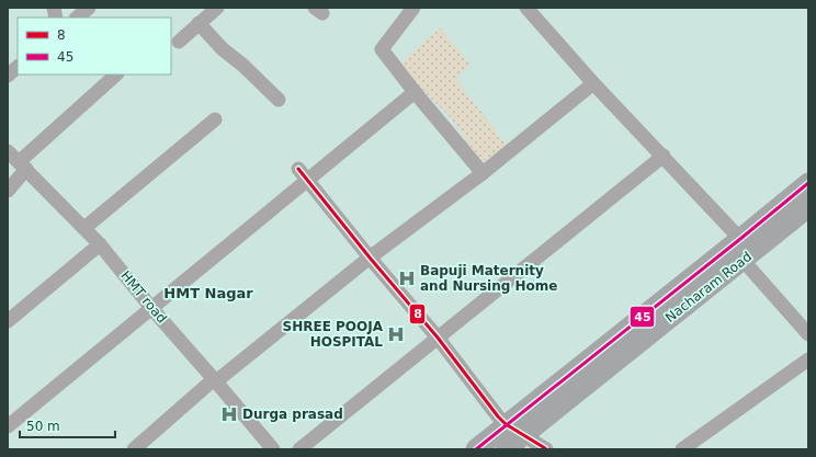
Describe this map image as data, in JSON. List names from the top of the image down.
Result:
{
  "streets": {
    "main road": ["Nacharam Road"],
    "street": ["HMT road"]
  },
  "districts": ["HMT Nagar"],
  "places": {
    "hospital": ["Bapuji Maternity and Nursing Home", "SHREE POOJA HOSPITAL", "Durga prasad"]
  },
  "lines": ["transit line 8", "transit line 45"],
  "legend": ["8", "45"],
  "scale_bar": "50 m"
}
